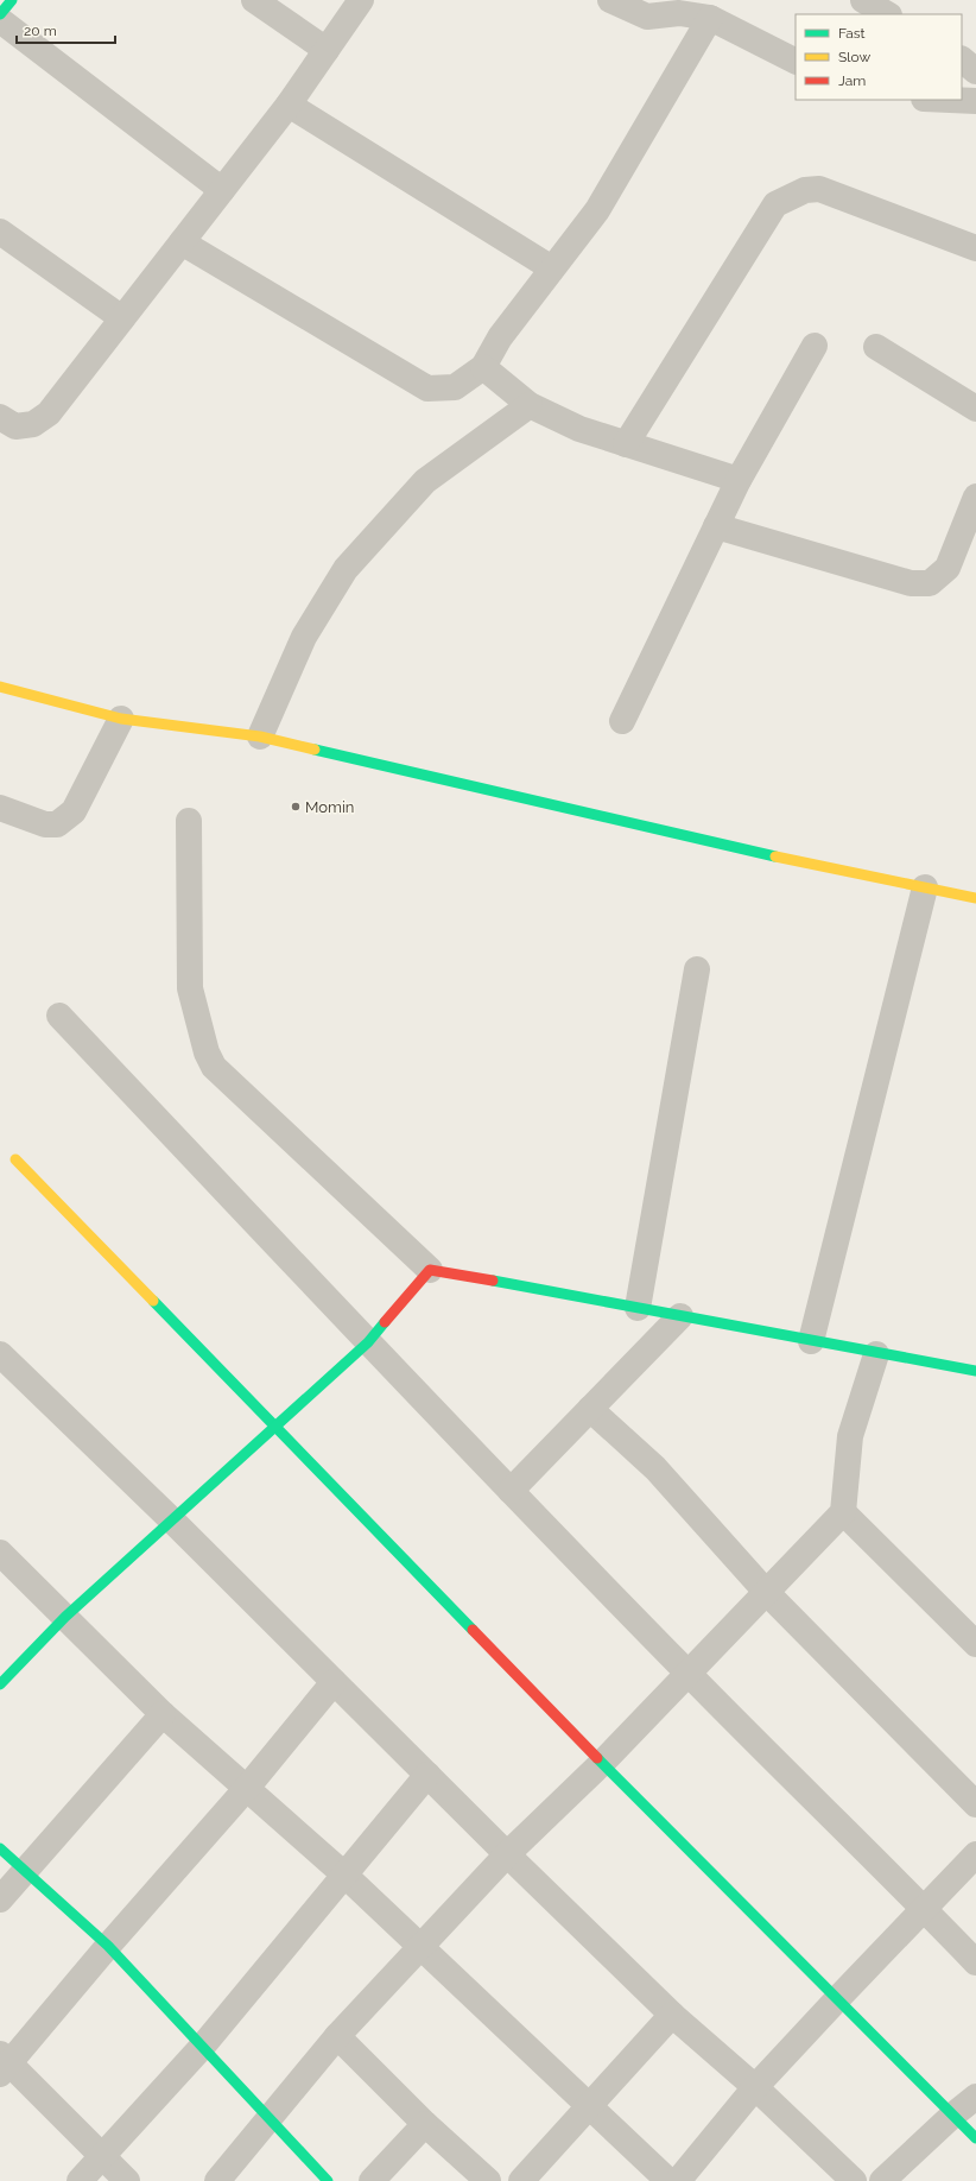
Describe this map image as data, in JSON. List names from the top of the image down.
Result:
{
  "places": ["Momin"],
  "legend": ["Fast", "Slow", "Jam"],
  "scale_bar": "20 m"
}
